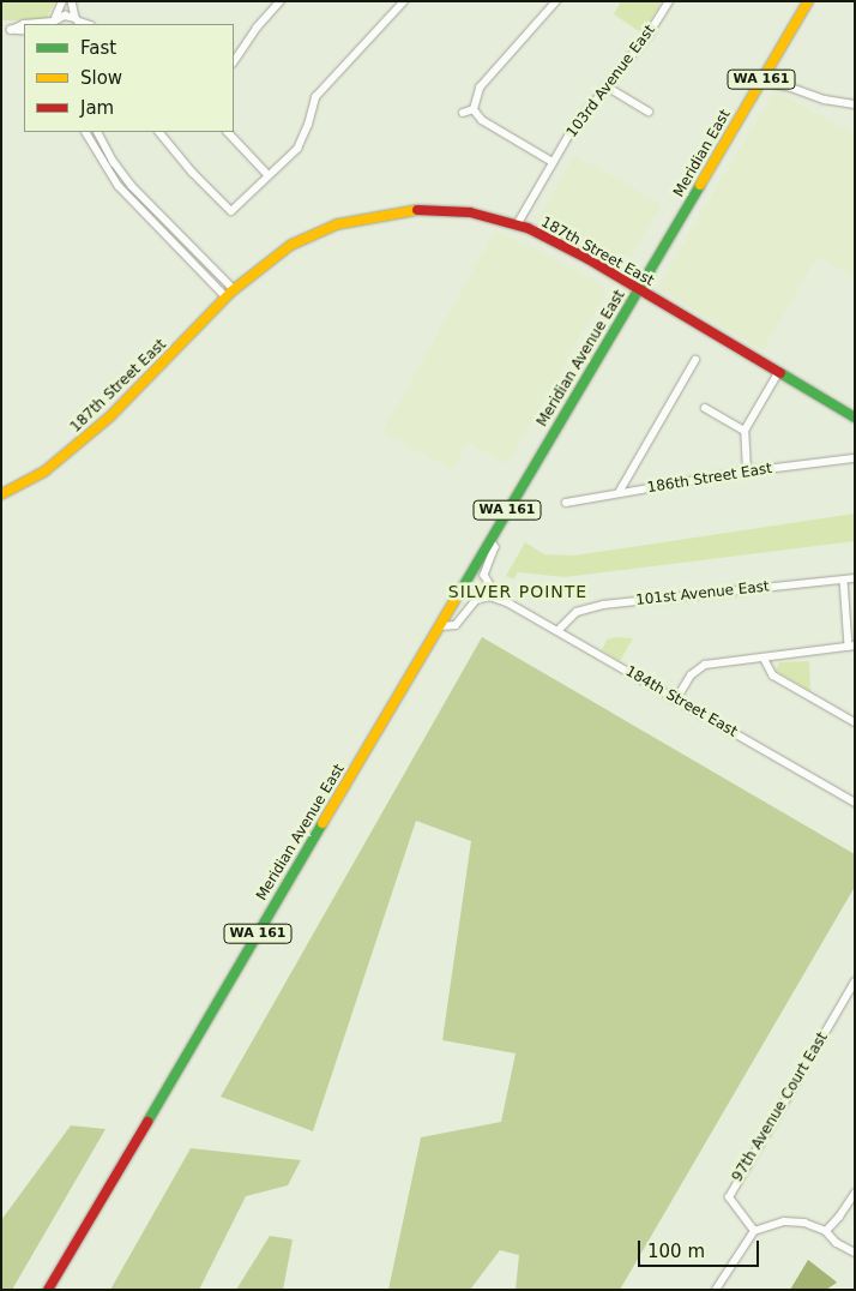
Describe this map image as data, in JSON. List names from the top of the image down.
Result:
{
  "streets": {
    "main road": [
      "WA 161",
      "Meridian East",
      "187th Street East",
      "Meridian Avenue East"
    ],
    "street": [
      "103rd Avenue East",
      "186th Street East",
      "101st Avenue East",
      "184th Street East",
      "97th Avenue Court East"
    ]
  },
  "crossings": [
    ["103rd Avenue East", "187th Street East"],
    ["Meridian East", "187th Street East"],
    ["Meridian East", "Meridian Avenue East"],
    ["187th Street East", "Meridian Avenue East"],
    ["Meridian Avenue East", "184th Street East"],
    ["101st Avenue East", "184th Street East"]
  ],
  "districts": ["SILVER POINTE"],
  "legend": ["Fast", "Slow", "Jam"],
  "scale_bar": "100 m"
}
